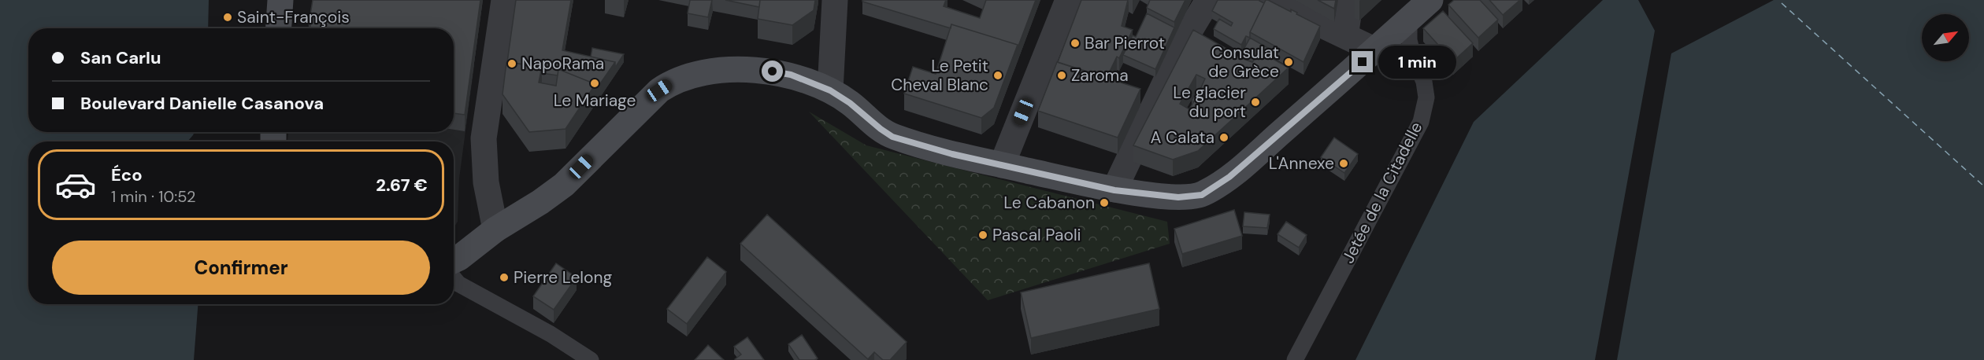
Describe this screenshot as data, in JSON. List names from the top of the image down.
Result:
{
  "streets": {
    "lane": ["Jetée de la Citadelle"]
  },
  "places": [
    "Saint-François",
    "Bar Pierrot",
    "Consulat de Grèce",
    "NapoRama",
    "Le Petit Cheval Blanc",
    "Zaroma",
    "Le Mariage",
    "Le glacier du port",
    "A Calata",
    "L'Annexe",
    "Le Cabanon",
    "Pascal Paoli",
    "Pierre Lelong"
  ],
  "north": "top right",
  "page": {
    "banner": ["San Carlu", "Boulevard Danielle Casanova"],
    "bubble": "1 min",
    "list": [
      {
        "name": "Éco",
        "note": "1 min · 10:52",
        "value": "2.67 €"
      }
    ],
    "buttons": "Confirmer"
  }
}
